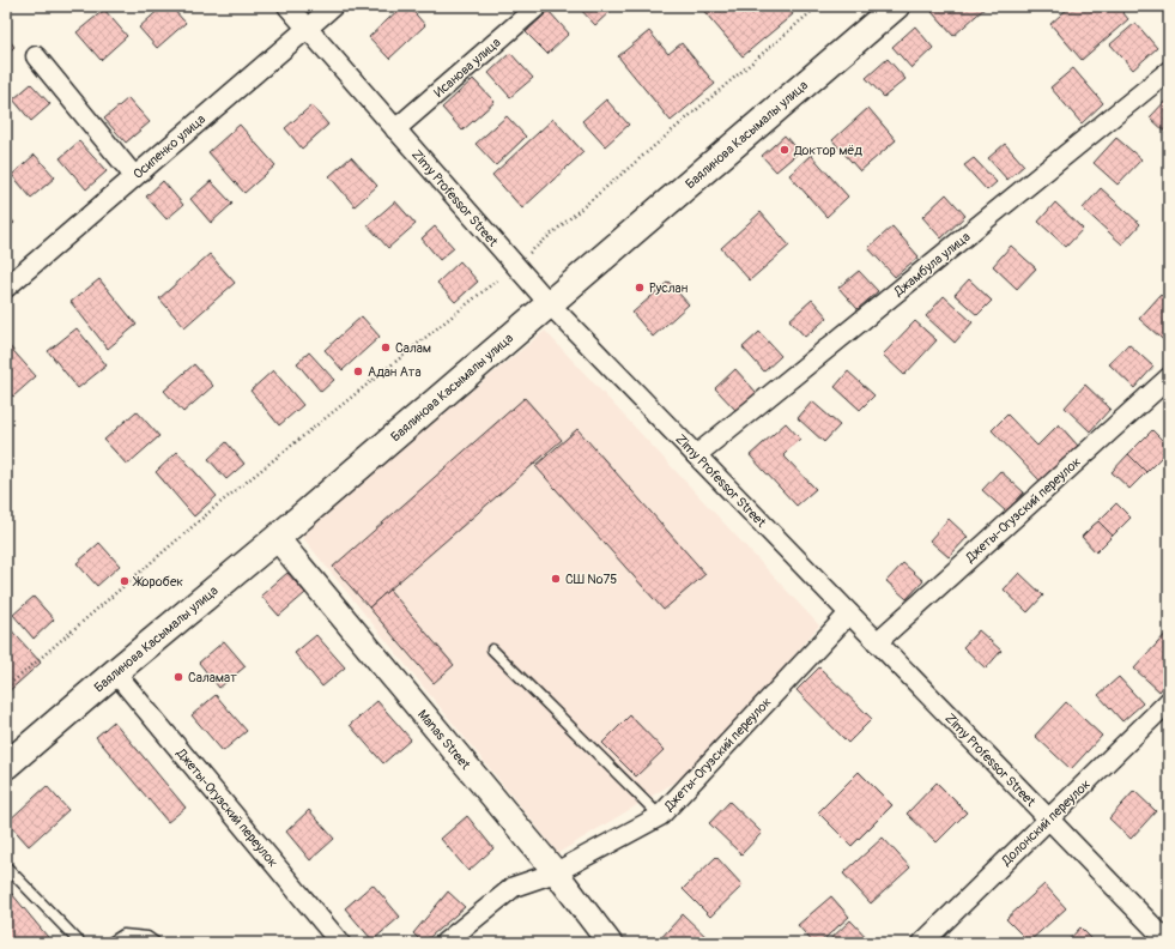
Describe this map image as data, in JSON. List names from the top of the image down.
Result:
{
  "streets": {
    "main road": ["Баялинова Касымалы улица"],
    "street": [
      "Исанова улица",
      "Осипенко улица",
      "Zimy Professor Street",
      "Джамбула улица",
      "Джеты-Огузский переулок",
      "Manas Street",
      "Долонский переулок"
    ]
  },
  "crossings": [
    ["Исанова улица", "Zimy Professor Street"],
    ["Баялинова Касымалы улица", "Zimy Professor Street"],
    ["Баялинова Касымалы улица", "Джеты-Огузский переулок"],
    ["Баялинова Касымалы улица", "Manas Street"],
    ["Осипенко улица", "Zimy Professor Street"],
    ["Zimy Professor Street", "Джамбула улица"],
    ["Zimy Professor Street", "Джеты-Огузский переулок"],
    ["Zimy Professor Street", "Долонский переулок"],
    ["Джеты-Огузский переулок", "Manas Street"]
  ],
  "places": [
    "Доктор мёд",
    "Руслан",
    "Салам",
    "Адан Ата",
    "СШ №75",
    "Жоробек",
    "Саламат"
  ]
}
